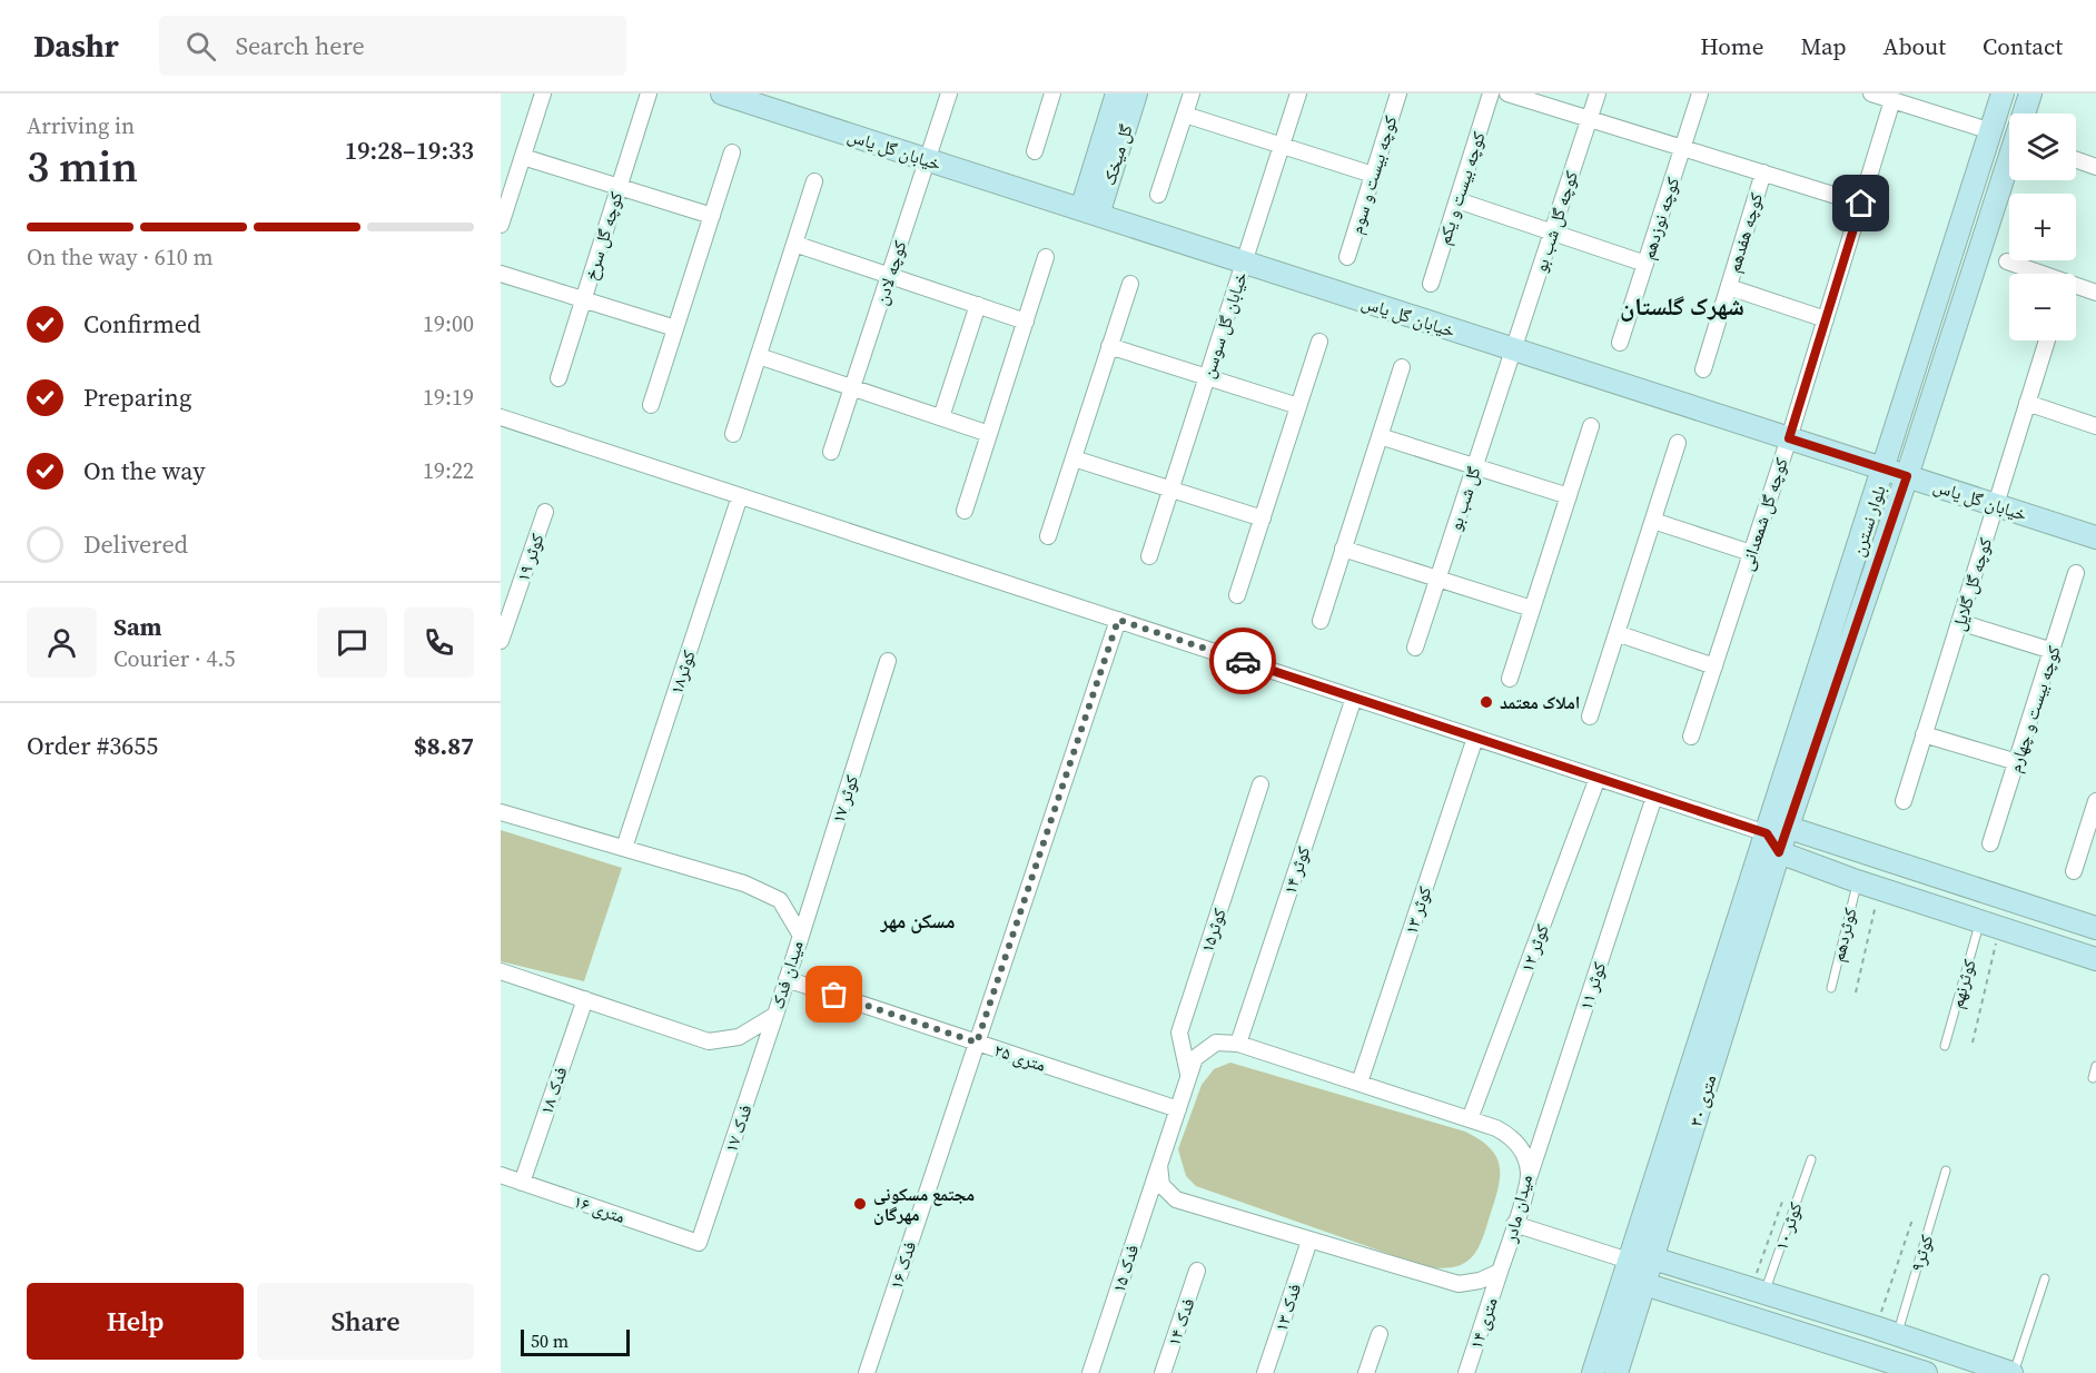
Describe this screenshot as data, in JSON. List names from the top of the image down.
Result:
{
  "streets": {
    "street": [
      "خیابان گل یاس",
      "گل میخک",
      "کوچه بیست و سوم",
      "کوچه بیست و یکم",
      "کوچه نوزدهم",
      "کوچه گل شب بو",
      "کوچه هفدهم",
      "کوچه گل سرخ",
      "کوچه لادن",
      "خیابان گل سوسن",
      "گل شب بو",
      "کوچه گل شمعدانی",
      "بلوار نسترن",
      "کوثر ۱۹",
      "کوچه گل گلایل",
      "کوثر۱۸",
      "کوچه بیست و چهارم",
      "کوثر ۱۷",
      "کوثر ۱۴",
      "کوثر ۱۳",
      "کوثر۱۵",
      "کوثر ۱۲",
      "میدان فدک",
      "کوثر ۱۱",
      "۲۵ متری",
      "فدک ۱۸",
      "۳۰ متری",
      "فدک ۱۷",
      "۱۶ متری",
      "میدان مادر",
      "فدک ۱۶",
      "فدک ۱۵",
      "فدک ۱۳",
      "فدک ۱۴",
      "۱۴ متری"
    ],
    "lane": [
      "کوثردهم",
      "کوثرنهم",
      "کوثر ۱۰",
      "کوثر۹"
    ]
  },
  "crossings": [
    ["خیابان گل یاس", "گل میخک"],
    ["خیابان گل یاس", "کوچه گل شب بو"],
    ["خیابان گل یاس", "کوچه لادن"],
    ["خیابان گل یاس", "خیابان گل سوسن"],
    ["خیابان گل یاس", "گل شب بو"],
    ["خیابان گل یاس", "کوچه گل شمعدانی"],
    ["خیابان گل یاس", "بلوار نسترن"],
    ["خیابان گل یاس", "کوچه گل گلایل"],
    ["کوچه گل شب بو", "گل شب بو"],
    ["بلوار نسترن", "۳۰ متری"],
    ["کوثر۱۸", "میدان فدک"],
    ["کوثر ۱۷", "میدان فدک"],
    ["کوثر ۱۴", "میدان مادر"],
    ["کوثر ۱۳", "میدان مادر"],
    ["کوثر۱۵", "میدان مادر"],
    ["کوثر ۱۲", "میدان مادر"],
    ["میدان فدک", "۲۵ متری"],
    ["میدان فدک", "فدک ۱۸"],
    ["میدان فدک", "فدک ۱۷"],
    ["کوثر ۱۱", "میدان مادر"],
    ["۲۵ متری", "میدان مادر"],
    ["۲۵ متری", "فدک ۱۶"],
    ["فدک ۱۸", "۱۶ متری"],
    ["فدک ۱۷", "۱۶ متری"],
    ["میدان مادر", "فدک ۱۵"],
    ["میدان مادر", "۱۴ متری"]
  ],
  "districts": ["شهرک گلستان", "مسکن مهر"],
  "places": ["املاک معتمد", "مجتمع مسکونی مهرگان"],
  "scale_bar": "50 m",
  "page": {
    "header": "Dashr",
    "search": "Search here",
    "nav": [
      "Home",
      "Map",
      "About",
      "Contact"
    ],
    "heading": ["3 min", "Arriving in", "19:28–19:33"],
    "panel": [
      "Sam",
      "Courier · 4.5",
      "Order #3655",
      "$8.87"
    ],
    "map_buttons": ["+", "−"],
    "bar": "On the way · 610 m",
    "list": [
      ["Confirmed", "19:00"],
      ["Preparing", "19:19"],
      ["On the way", "19:22"],
      "Delivered"
    ],
    "buttons": ["Help", "Share"],
    "scale": "50 m"
  }
}
